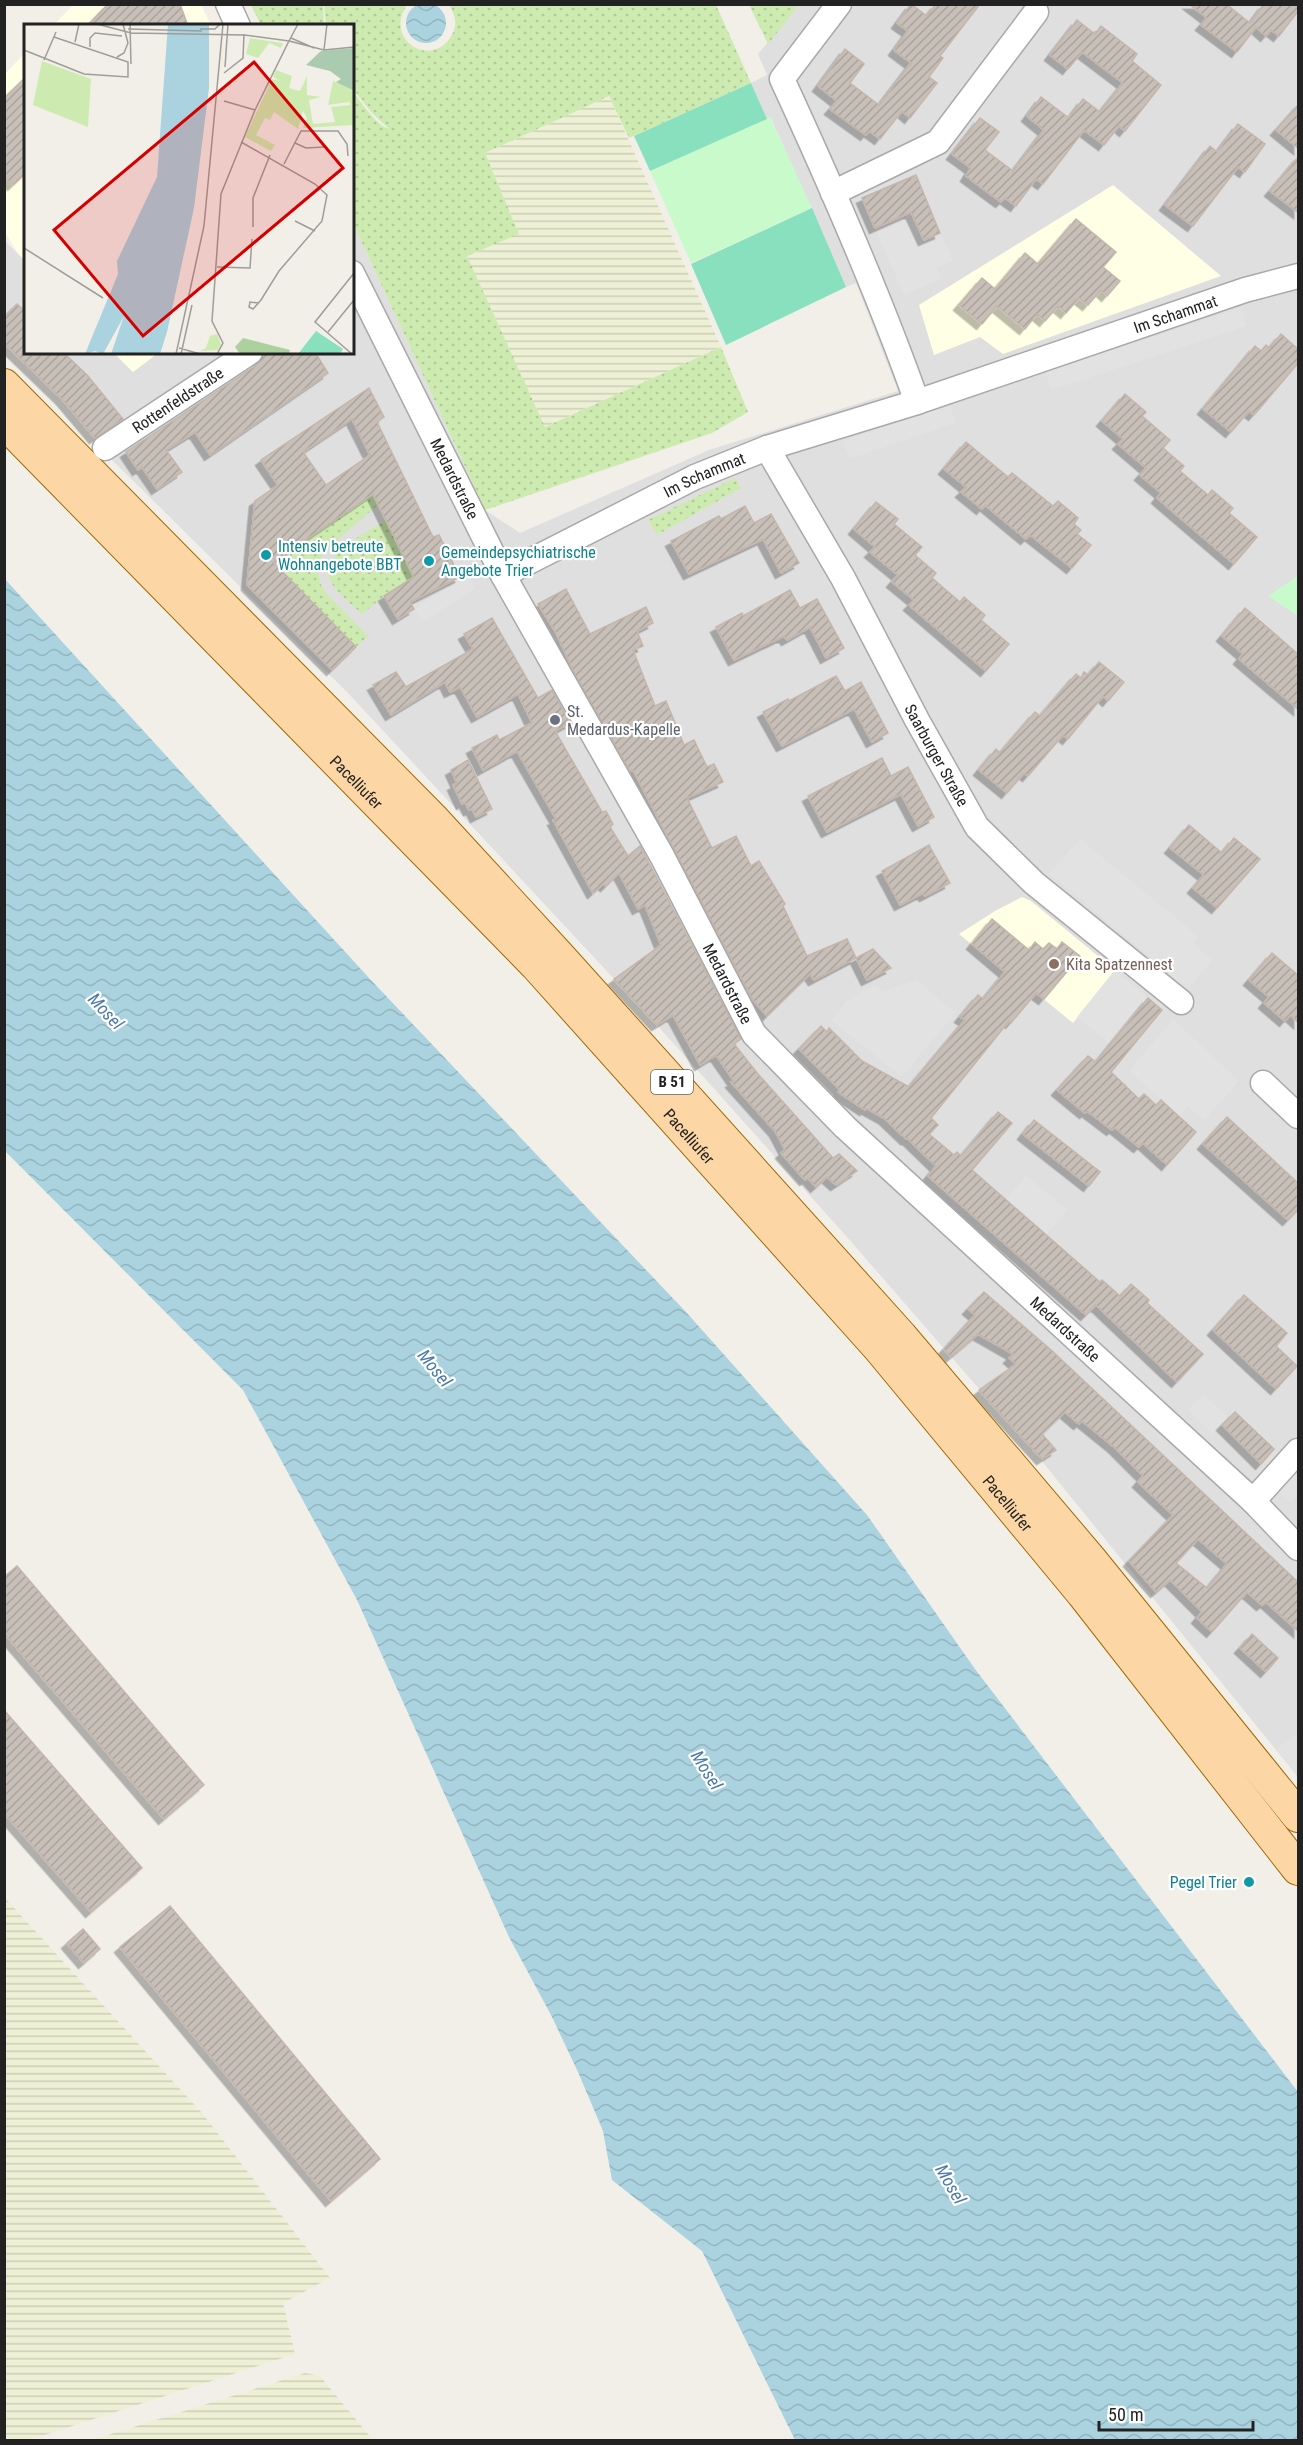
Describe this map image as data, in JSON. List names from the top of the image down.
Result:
{
  "streets": {
    "main road": ["Pacelliufer", "B 51"],
    "street": [
      "Im Schammat",
      "Rottenfeldstraße",
      "Medardstraße",
      "Saarburger Straße"
    ]
  },
  "crossings": [
    ["Im Schammat", "Medardstraße"],
    ["Im Schammat", "Saarburger Straße"]
  ],
  "water": ["Mosel"],
  "places": [
    "Intensiv betreute Wohnangebote BBT",
    "Gemeindepsychiatrische Angebote Trier",
    "St. Medardus-Kapelle",
    "Kita Spatzennest",
    "Pegel Trier"
  ],
  "scale_bar": "50 m"
}
